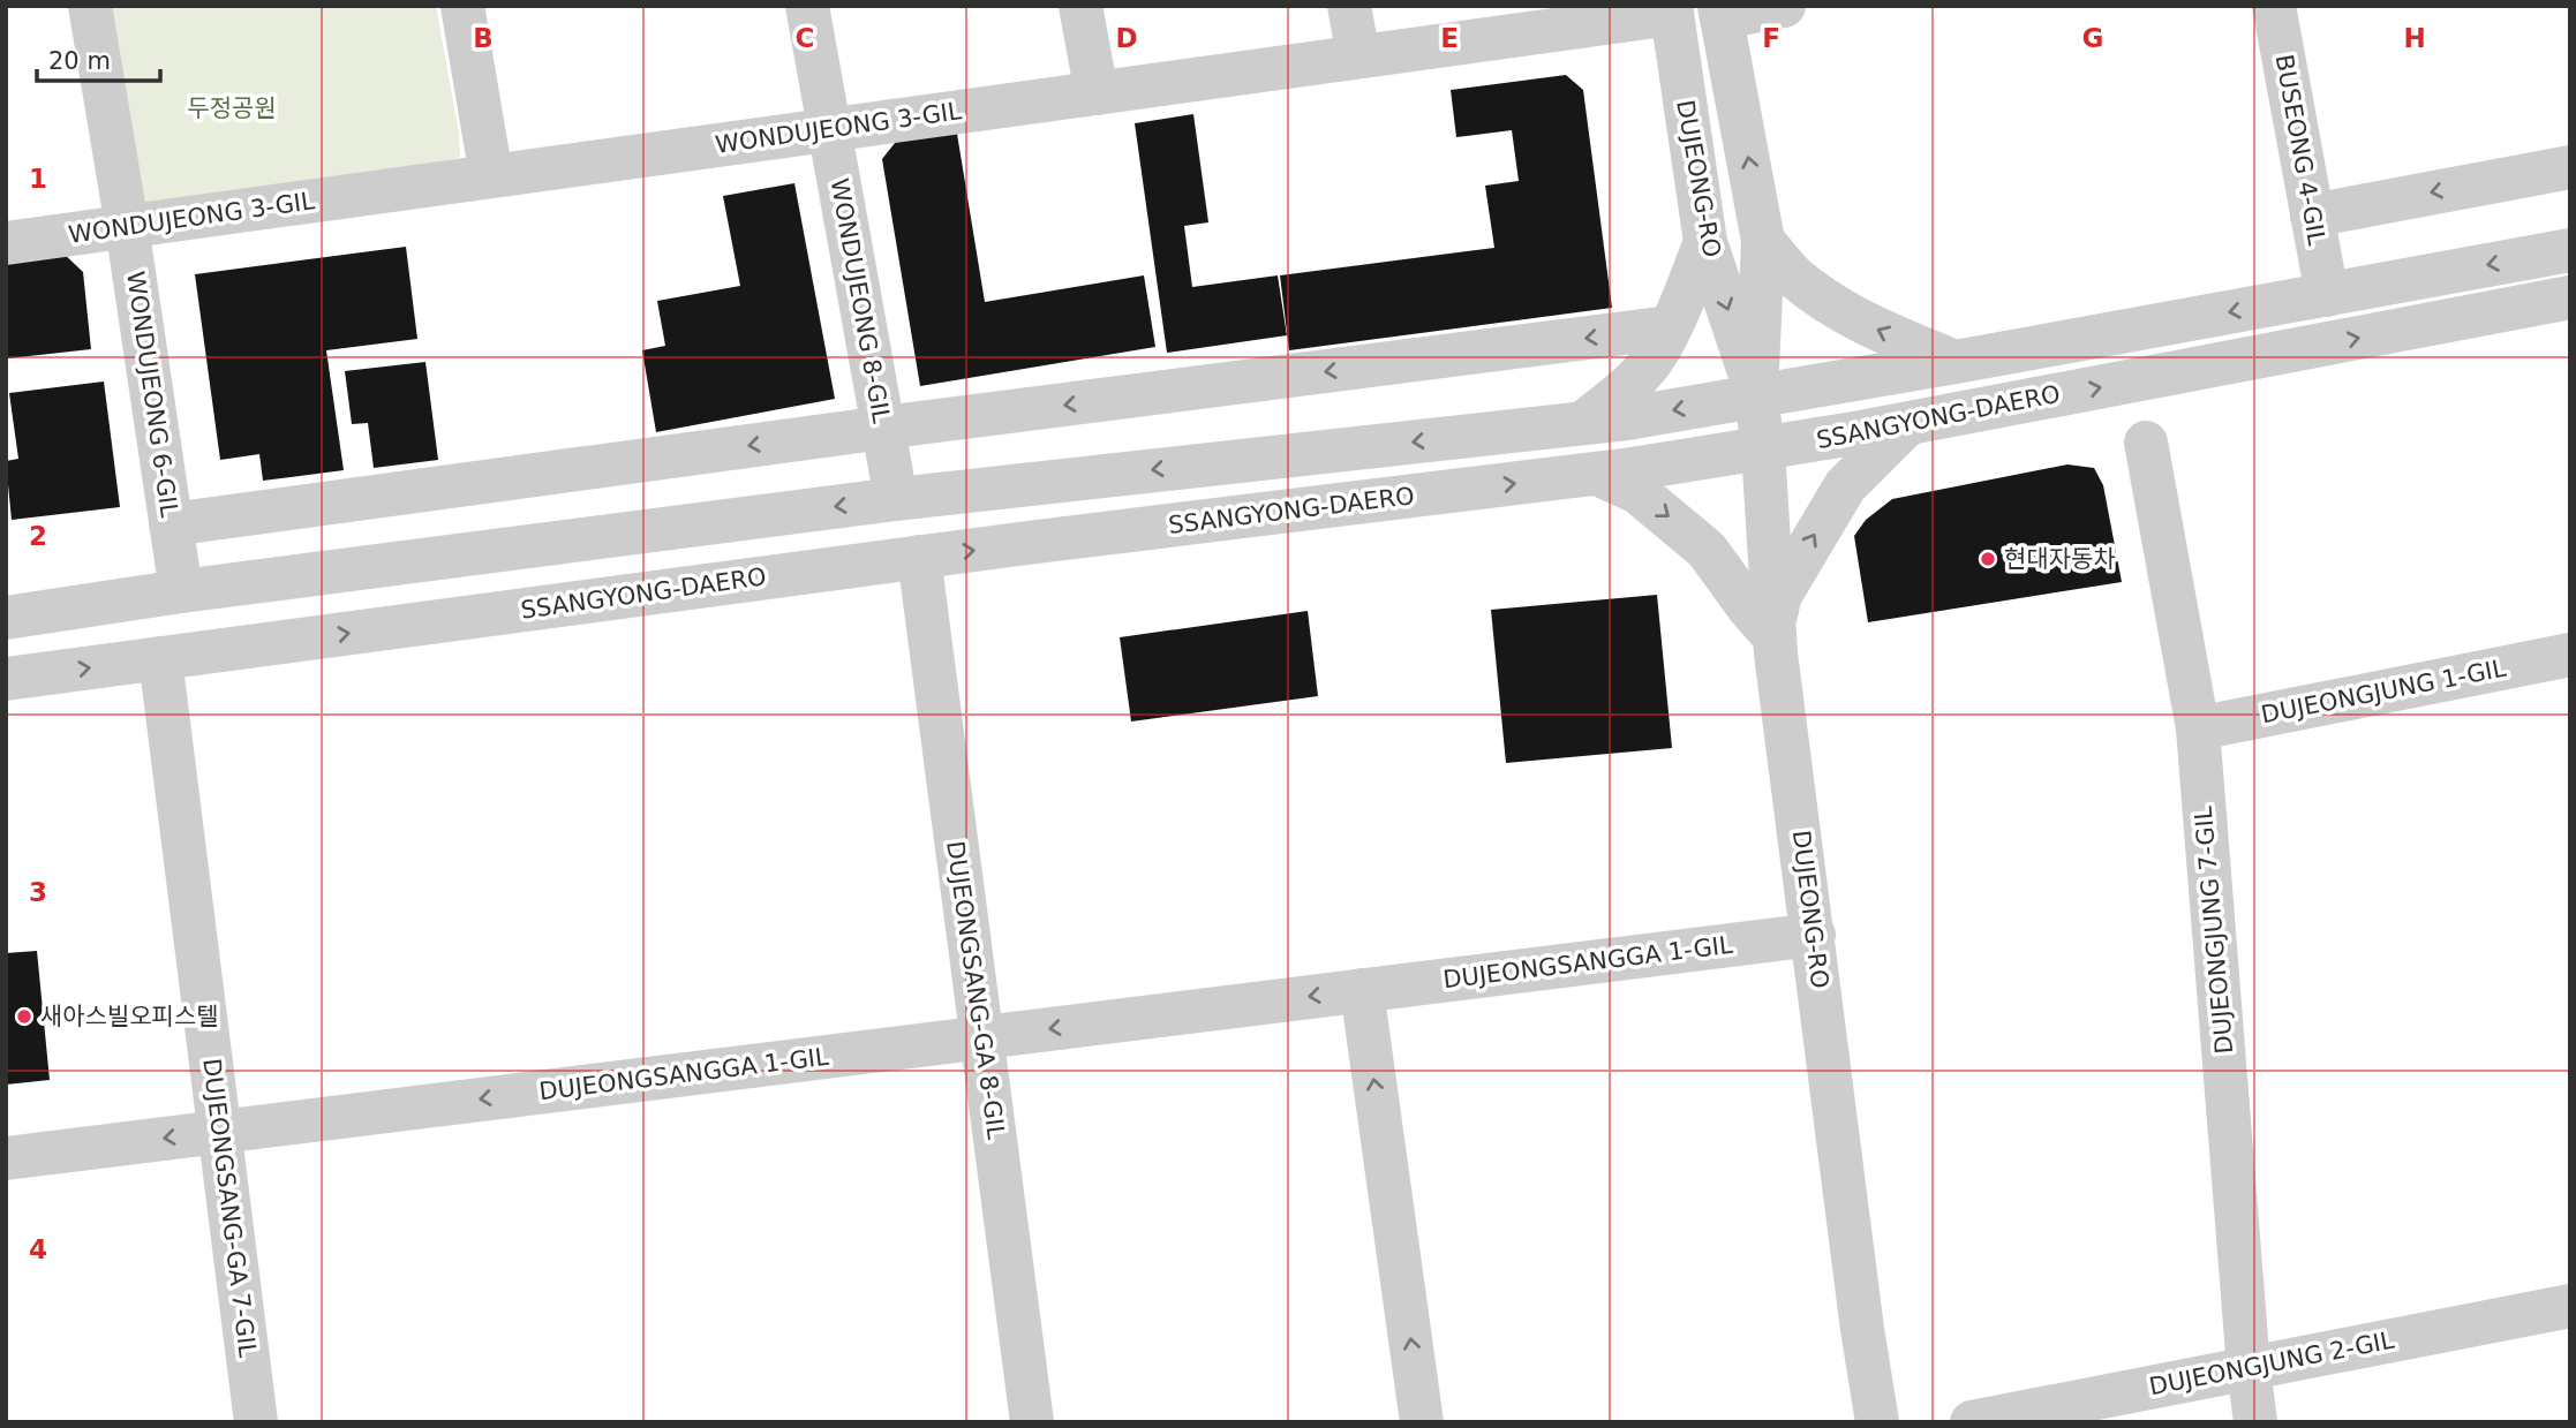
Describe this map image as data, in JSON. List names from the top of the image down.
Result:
{
  "streets": {
    "street": [
      "WONDUJEONG 3-GIL",
      "BUSEONG 4-GIL",
      "DUJEONG-RO",
      "WONDUJEONG 8-GIL",
      "WONDUJEONG 6-GIL",
      "SSANGYONG-DAERO",
      "DUJEONGJUNG 1-GIL",
      "DUJEONGJUNG 7-GIL",
      "DUJEONGSANGGA 1-GIL",
      "DUJEONGSANG-GA 8-GIL",
      "DUJEONGSANG-GA 7-GIL",
      "DUJEONGJUNG 2-GIL"
    ]
  },
  "crossings": [
    ["WONDUJEONG 3-GIL", "DUJEONG-RO"],
    ["WONDUJEONG 3-GIL", "WONDUJEONG 8-GIL"],
    ["WONDUJEONG 3-GIL", "WONDUJEONG 6-GIL"],
    ["BUSEONG 4-GIL", "SSANGYONG-DAERO"],
    ["DUJEONG-RO", "SSANGYONG-DAERO"],
    ["DUJEONG-RO", "DUJEONGSANGGA 1-GIL"],
    ["WONDUJEONG 8-GIL", "SSANGYONG-DAERO"],
    ["WONDUJEONG 6-GIL", "SSANGYONG-DAERO"],
    ["SSANGYONG-DAERO", "DUJEONGSANG-GA 8-GIL"],
    ["SSANGYONG-DAERO", "DUJEONGSANG-GA 7-GIL"],
    ["DUJEONGJUNG 1-GIL", "DUJEONGJUNG 7-GIL"],
    ["DUJEONGJUNG 7-GIL", "DUJEONGJUNG 2-GIL"],
    ["DUJEONGSANGGA 1-GIL", "DUJEONGSANG-GA 8-GIL"],
    ["DUJEONGSANGGA 1-GIL", "DUJEONGSANG-GA 7-GIL"]
  ],
  "one_way": ["DUJEONGSANGGA 1-GIL"],
  "parks": ["두정공원"],
  "places": ["현대자동차", "새아스빌오피스텔"],
  "scale_bar": "20 m",
  "grid": {
    "columns": [
      "B",
      "C",
      "D",
      "E",
      "F",
      "G",
      "H"
    ],
    "rows": [
      "1",
      "2",
      "3",
      "4"
    ]
  }
}
